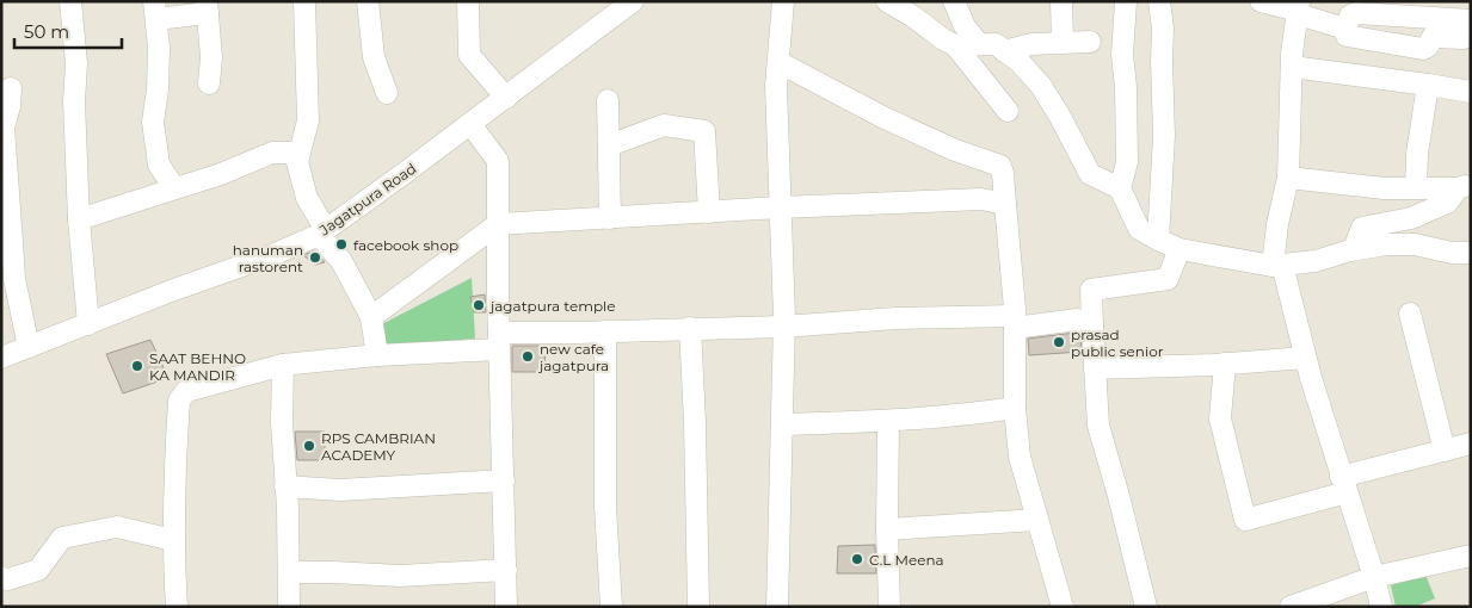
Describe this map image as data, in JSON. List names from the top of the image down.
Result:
{
  "streets": {
    "street": ["Jagatpura Road"]
  },
  "places": [
    "facebook shop",
    "hanuman rastorent",
    "jagatpura temple",
    "prasad public senior",
    "new cafe jagatpura",
    "SAAT BEHNO KA MANDIR",
    "RPS CAMBRIAN ACADEMY",
    "C.L Meena"
  ],
  "scale_bar": "50 m"
}
